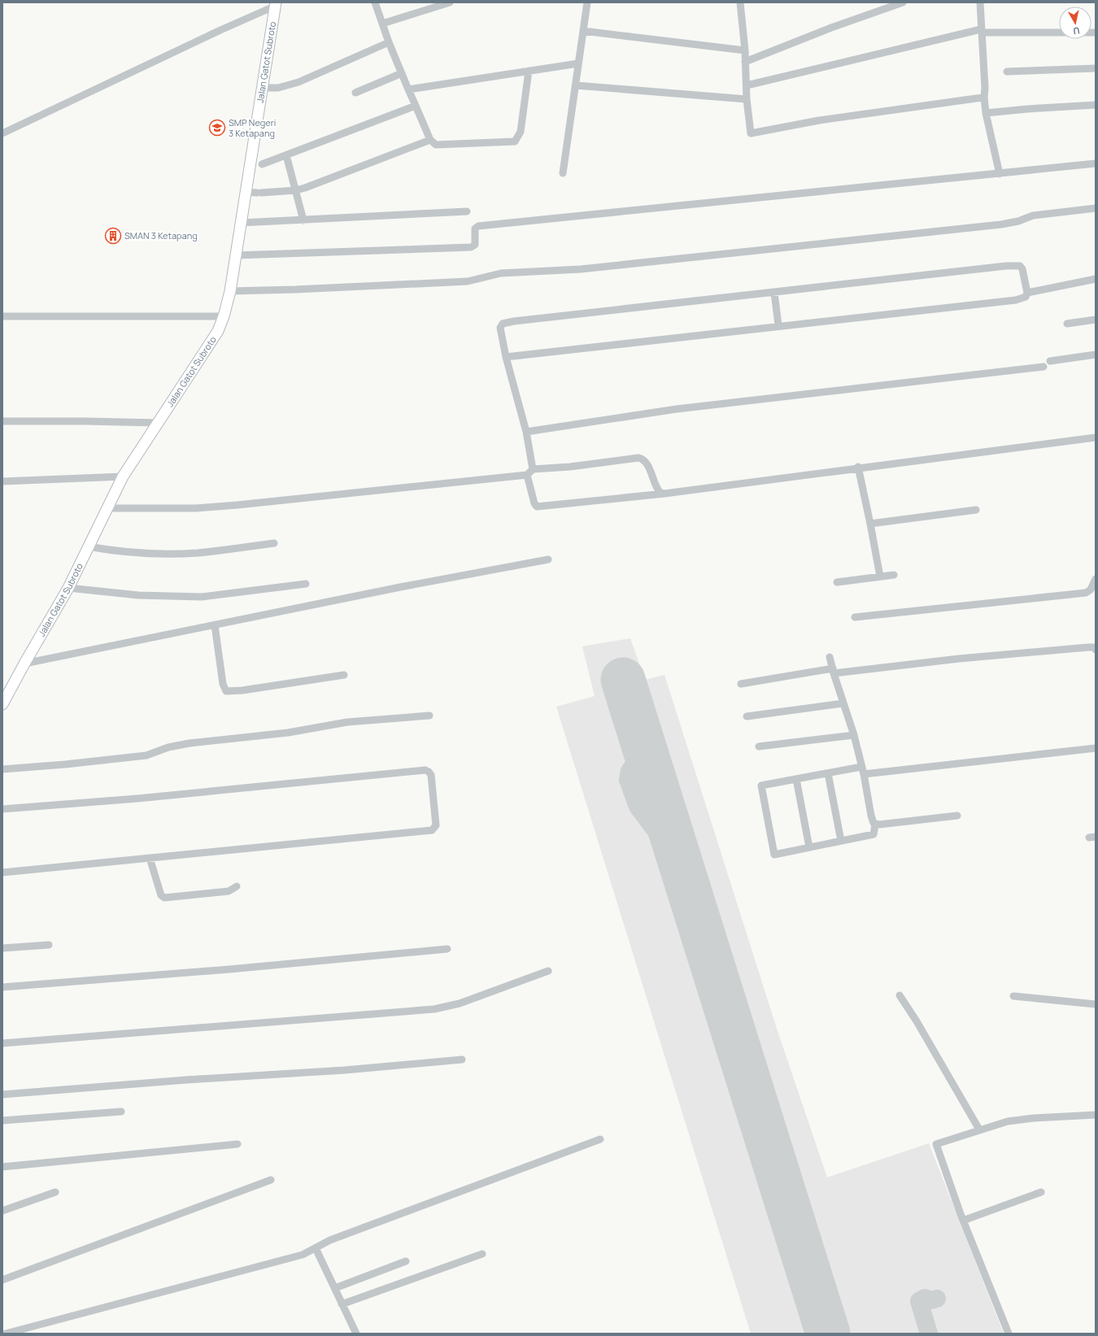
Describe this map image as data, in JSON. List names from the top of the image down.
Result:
{
  "streets": {
    "street": ["Jalan Gatot Subroto"]
  },
  "places": {
    "school or university": ["SMP Negeri 3 Ketapang"],
    "building": ["SMAN 3 Ketapang"]
  },
  "north": "bottom"
}
